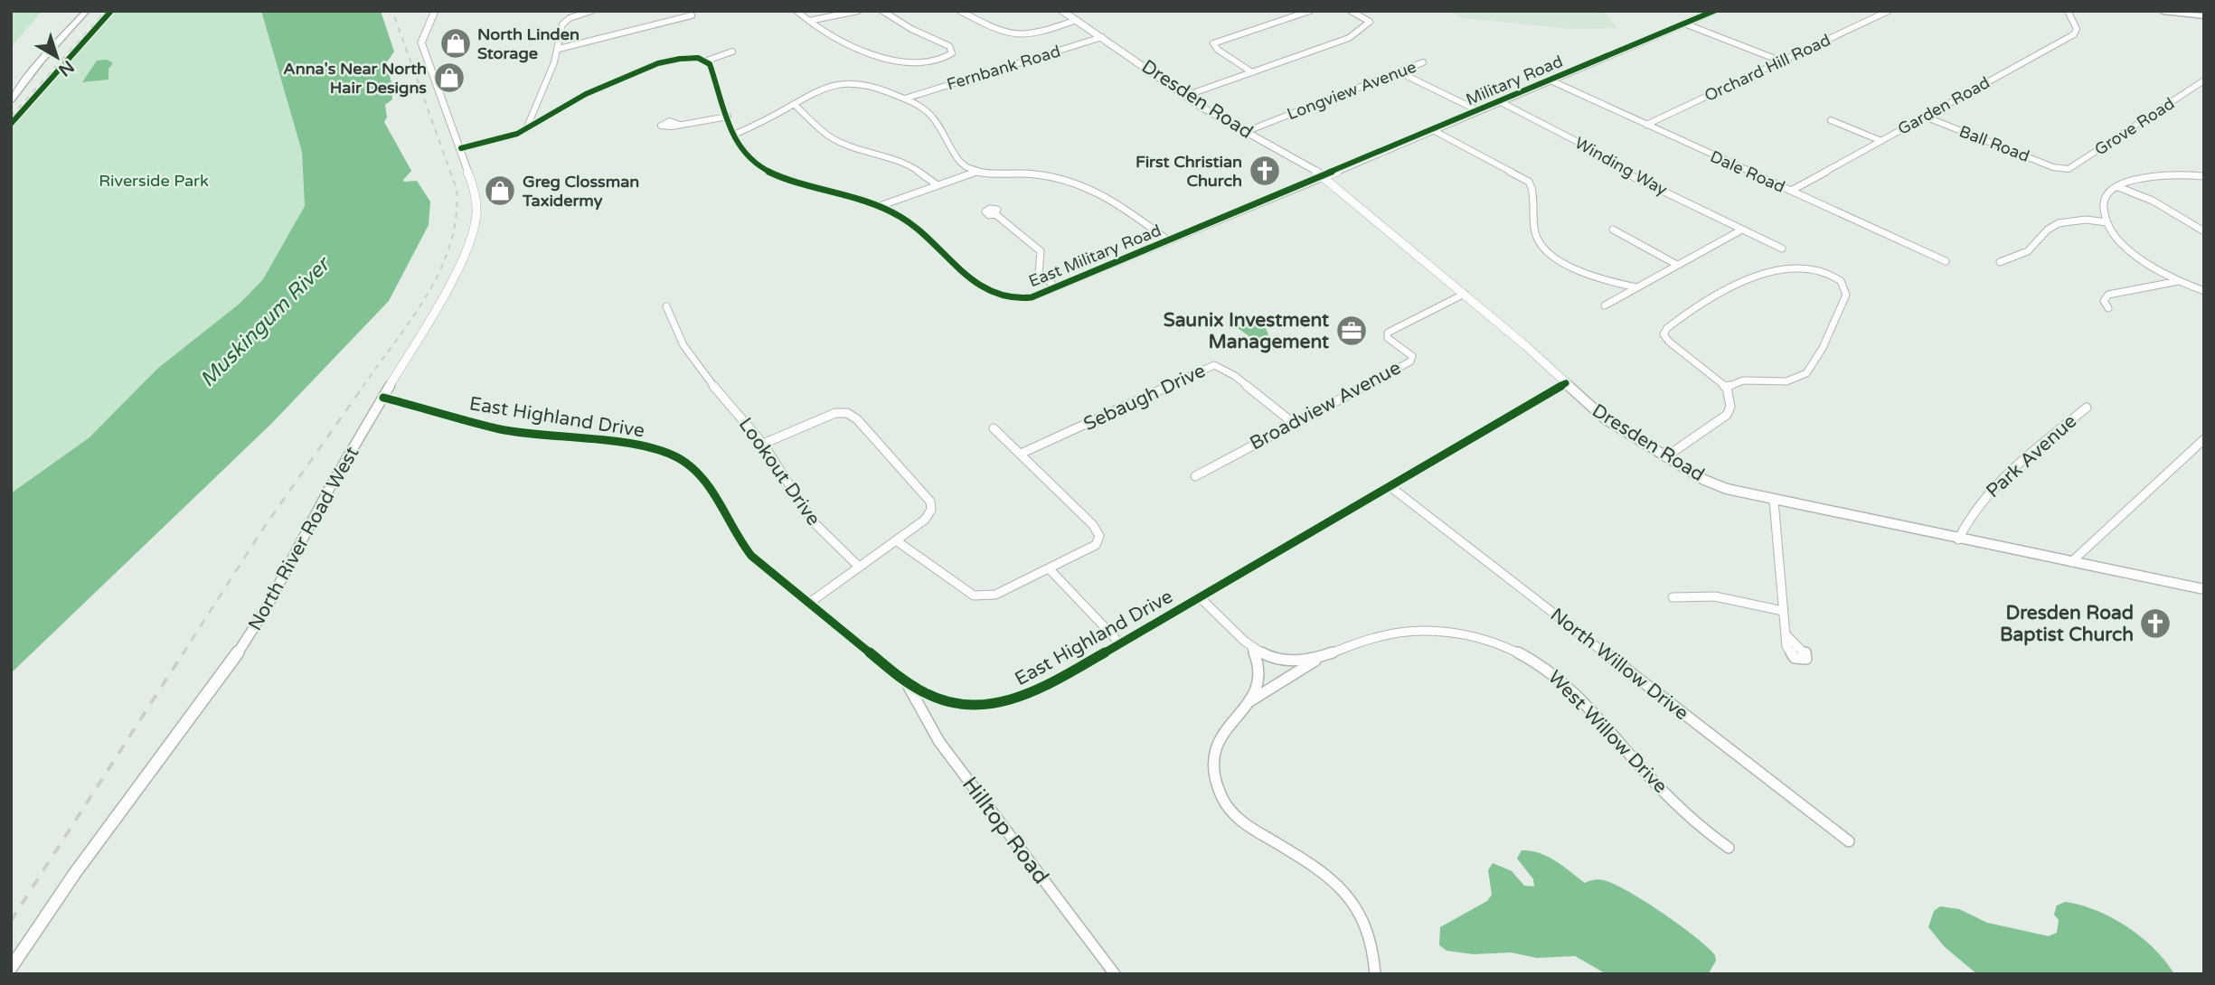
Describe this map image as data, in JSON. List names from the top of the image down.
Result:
{
  "streets": {
    "street": [
      "Fernbank Road",
      "Orchard Hill Road",
      "Military Road",
      "Longview Avenue",
      "Dresden Road",
      "Garden Road",
      "Grove Road",
      "Ball Road",
      "Winding Way",
      "Dale Road",
      "East Military Road",
      "Sebaugh Drive",
      "Broadview Avenue",
      "East Highland Drive",
      "Park Avenue",
      "Lookout Drive",
      "North River Road West",
      "North Willow Drive",
      "West Willow Drive",
      "Hilltop Road"
    ]
  },
  "crossings": [
    ["Fernbank Road", "Dresden Road"],
    ["Orchard Hill Road", "Dale Road"],
    ["Military Road", "Dresden Road"],
    ["Military Road", "Winding Way"],
    ["Military Road", "Dale Road"],
    ["Military Road", "East Military Road"],
    ["Longview Avenue", "Dresden Road"],
    ["Dresden Road", "East Military Road"],
    ["Dresden Road", "Broadview Avenue"],
    ["Dresden Road", "East Highland Drive"],
    ["Dresden Road", "Park Avenue"],
    ["Garden Road", "Ball Road"],
    ["Garden Road", "Dale Road"],
    ["Grove Road", "Ball Road"],
    ["Sebaugh Drive", "Broadview Avenue"],
    ["East Highland Drive", "North River Road West"],
    ["East Highland Drive", "North Willow Drive"],
    ["East Highland Drive", "West Willow Drive"],
    ["East Highland Drive", "Hilltop Road"]
  ],
  "water": ["Muskingum River"],
  "parks": ["Riverside Park"],
  "places": {
    "shop": ["North Linden Storage", "Anna's Near North Hair Designs", "Greg Clossman Taxidermy"],
    "church": ["First Christian Church", "Dresden Road Baptist Church"],
    "office": ["Saunix Investment Management"]
  },
  "north": "bottom right"
}
